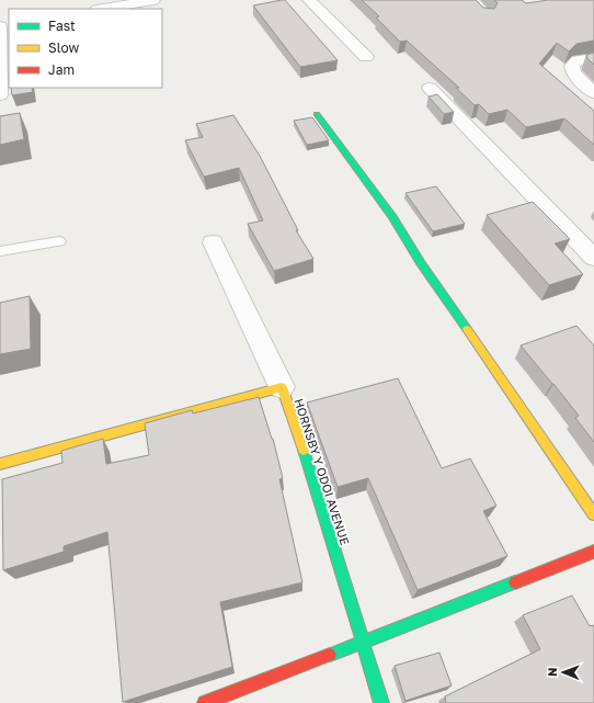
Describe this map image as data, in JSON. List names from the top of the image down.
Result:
{
  "streets": {
    "street": ["HORNSBY Y ODOI AVENUE"]
  },
  "legend": ["Fast", "Slow", "Jam"],
  "north": "left"
}
